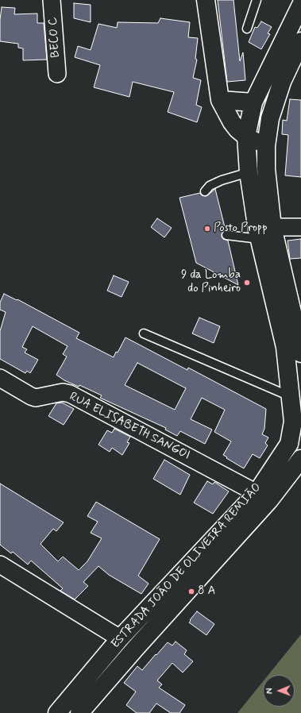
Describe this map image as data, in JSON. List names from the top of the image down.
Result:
{
  "streets": {
    "main road": ["ESTRADA JOÃO DE OLIVEIRA REMIÃO"],
    "street": ["BECO C", "RUA ELISABETH SANGOI"]
  },
  "crossings": [
    ["RUA ELISABETH SANGOI", "ESTRADA JOÃO DE OLIVEIRA REMIÃO"]
  ],
  "places": ["Posto Propp", "9 da Lomba do Pinheiro", "8 A"],
  "north": "left"
}
